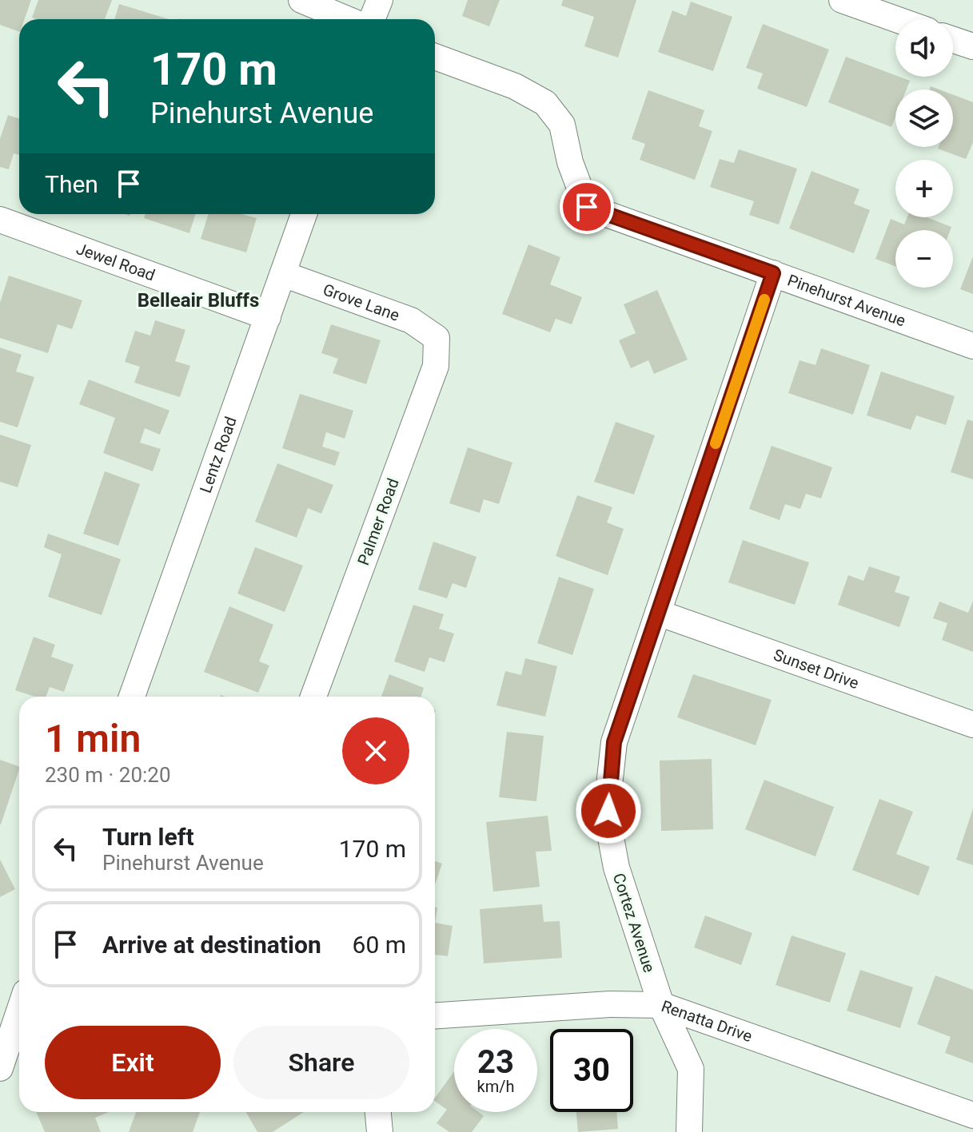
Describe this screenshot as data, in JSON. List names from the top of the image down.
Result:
{
  "streets": {
    "street": [
      "Jewel Road",
      "Pinehurst Avenue",
      "Grove Lane",
      "Lentz Road",
      "Palmer Road",
      "Sunset Drive",
      "Cortez Avenue",
      "Renatta Drive"
    ]
  },
  "crossings": [
    ["Jewel Road", "Lentz Road"],
    ["Pinehurst Avenue", "Cortez Avenue"],
    ["Grove Lane", "Lentz Road"],
    ["Grove Lane", "Palmer Road"],
    ["Sunset Drive", "Cortez Avenue"],
    ["Cortez Avenue", "Renatta Drive"]
  ],
  "districts": ["Belleair Bluffs"],
  "page": {
    "map_buttons": ["+", "−"],
    "turn": ["170 m", "Pinehurst Avenue"],
    "then": "Then",
    "heading": ["1 min", "230 m · 20:20"],
    "list": [
      {
        "name": "Turn left",
        "note": "Pinehurst Avenue",
        "value": "170 m"
      },
      {
        "name": "Arrive at destination",
        "value": "60 m"
      }
    ],
    "buttons": ["Exit", "Share"],
    "speed": "23 km/h",
    "limit": "30"
  }
}
